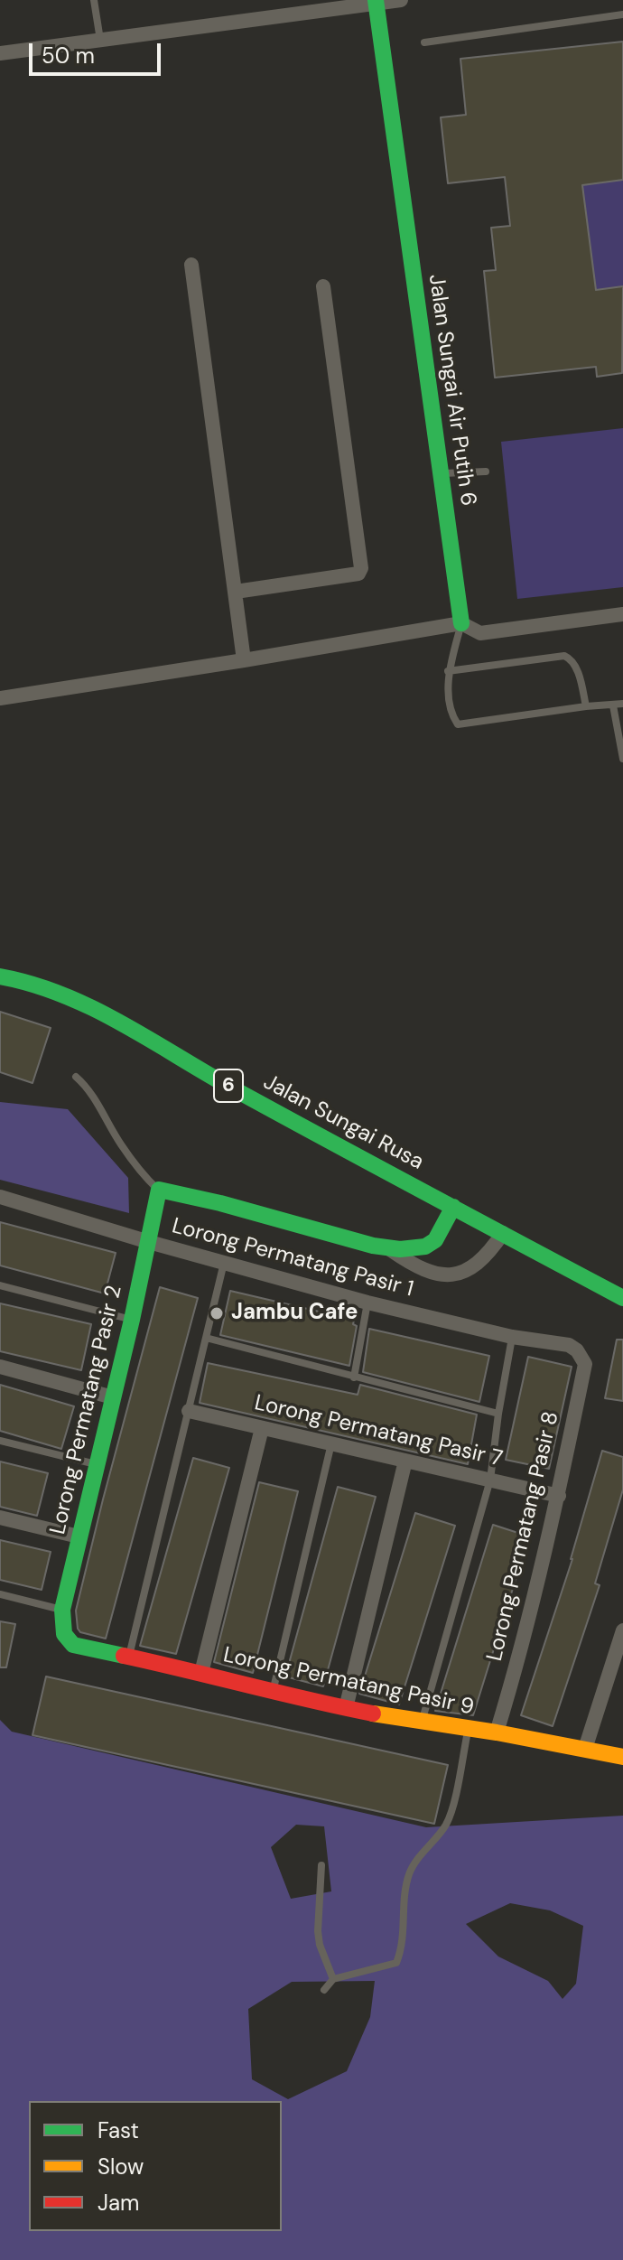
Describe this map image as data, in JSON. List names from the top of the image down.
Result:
{
  "streets": {
    "street": [
      "Jalan Sungai Air Putih 6",
      "6",
      "Jalan Sungai Rusa",
      "Lorong Permatang Pasir 1",
      "Lorong Permatang Pasir 2",
      "Lorong Permatang Pasir 7",
      "Lorong Permatang Pasir 8",
      "Lorong Permatang Pasir 9"
    ]
  },
  "crossings": [
    ["Lorong Permatang Pasir 1", "Lorong Permatang Pasir 2"],
    ["Lorong Permatang Pasir 1", "Lorong Permatang Pasir 8"],
    ["Lorong Permatang Pasir 2", "Lorong Permatang Pasir 9"],
    ["Lorong Permatang Pasir 7", "Lorong Permatang Pasir 8"],
    ["Lorong Permatang Pasir 8", "Lorong Permatang Pasir 9"]
  ],
  "places": ["Jambu Cafe"],
  "legend": ["Fast", "Slow", "Jam"],
  "scale_bar": "50 m"
}
